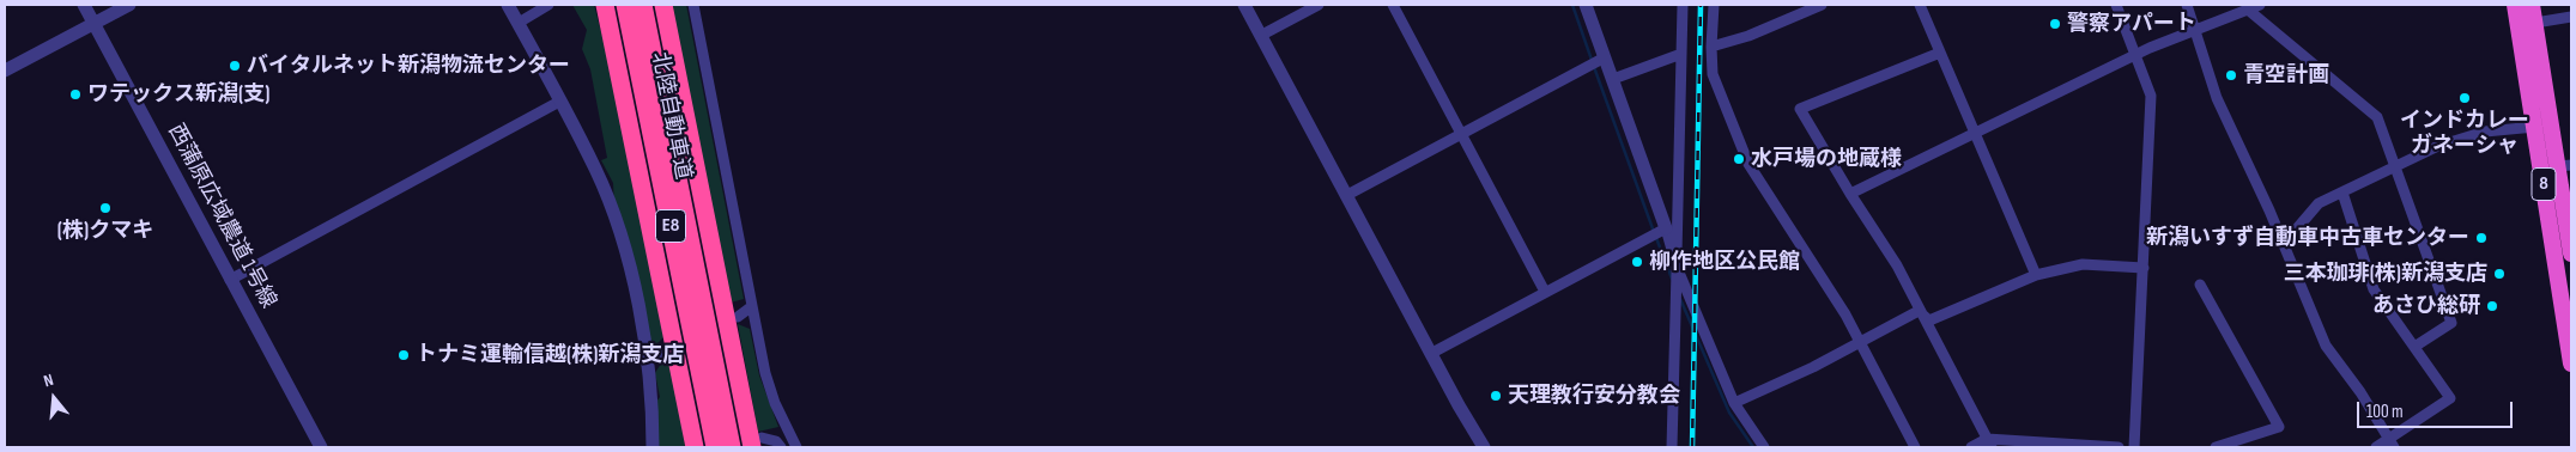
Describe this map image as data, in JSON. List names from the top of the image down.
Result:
{
  "streets": {
    "highway": ["北陸自動車道", "8", "E8"],
    "street": ["西蒲原広域農道 1号線"]
  },
  "places": [
    "警察アパート",
    "バイタルネット新潟物流センター",
    "青空計画",
    "ワテックス新潟(支)",
    "インドカレー ガネーシャ",
    "水戸場の地蔵様",
    "(株)クマキ",
    "新潟いすず自動車中古車センター",
    "柳作地区公民館",
    "三本珈琲(株)新潟支店",
    "あさひ総研",
    "トナミ運輸信越(株)新潟支店",
    "天理教行安分教会"
  ],
  "scale_bar": "100 m",
  "north": "top"
}
